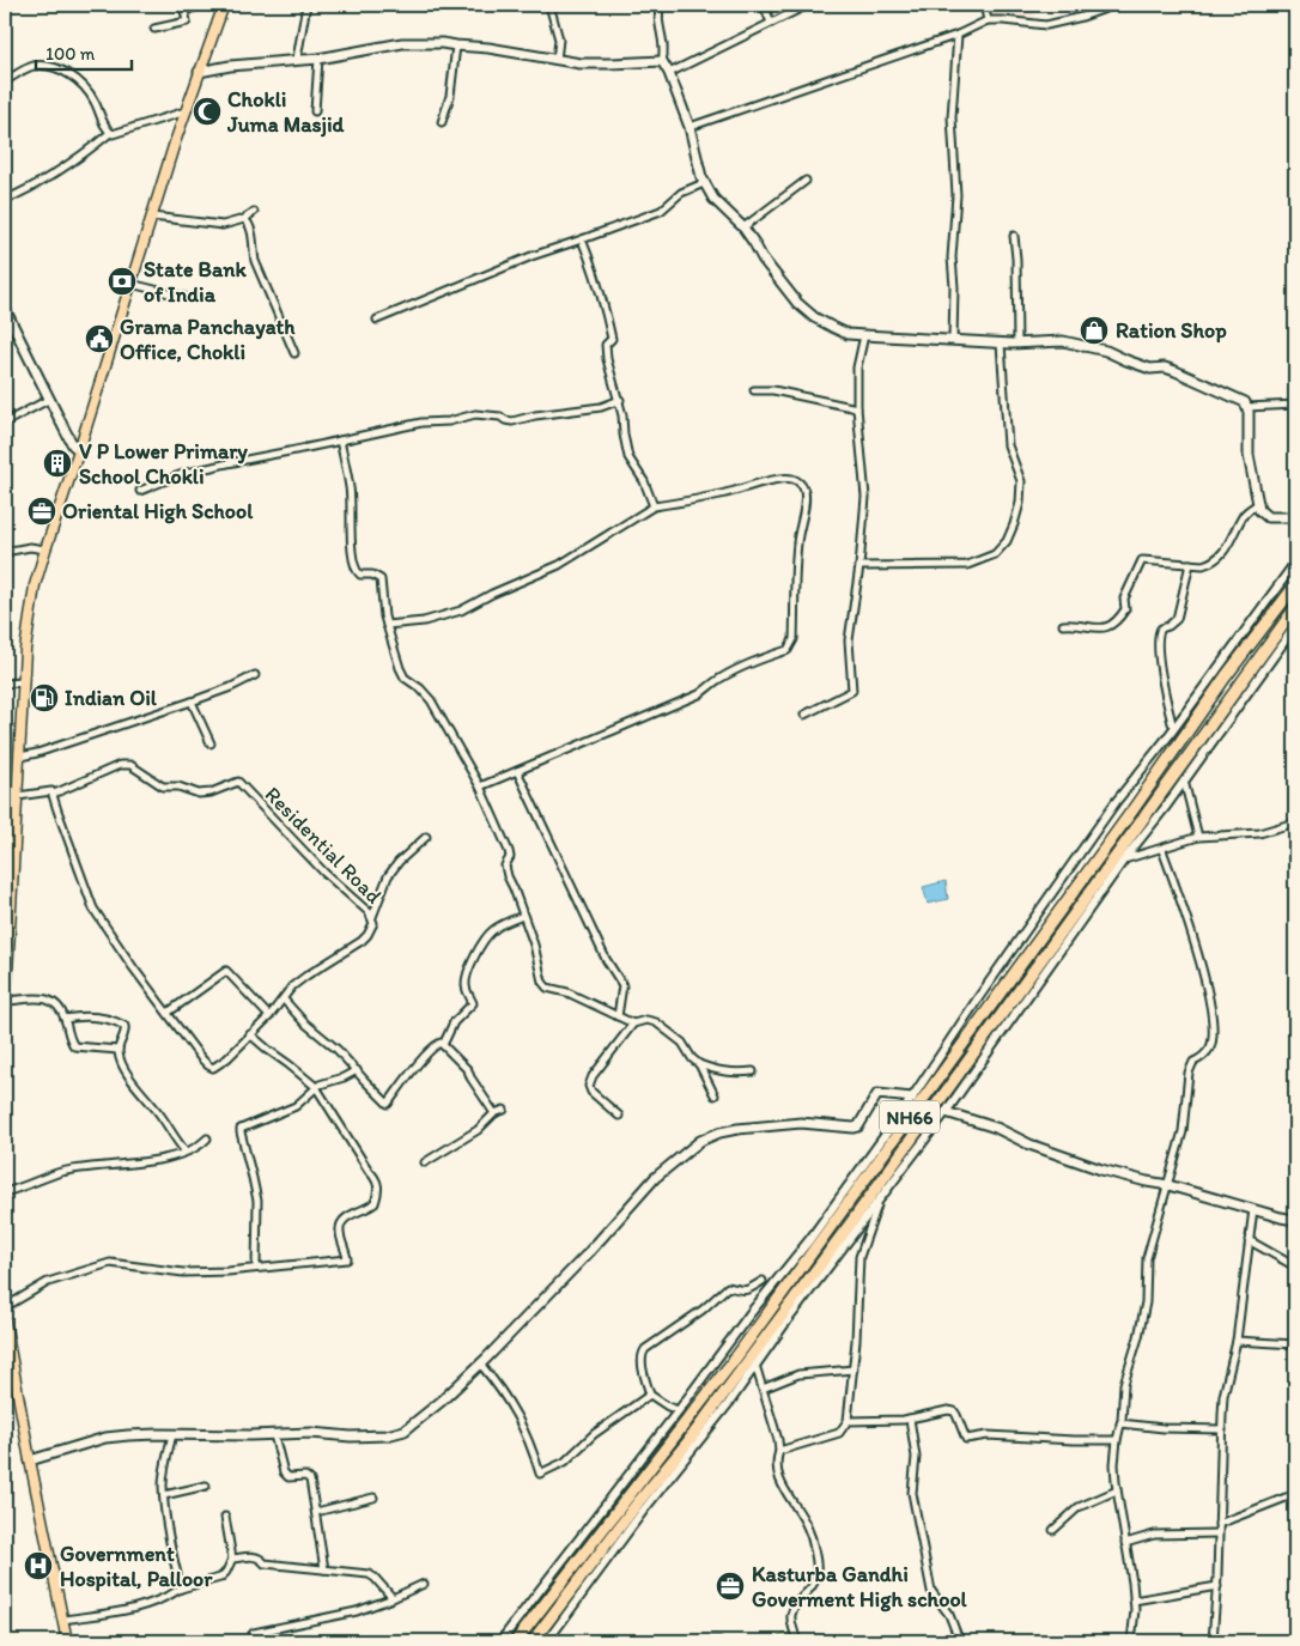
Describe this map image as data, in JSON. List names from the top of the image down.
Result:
{
  "streets": {
    "highway": ["NH66"],
    "street": ["Residential Road"]
  },
  "places": {
    "mosque": ["Chokli Juma Masjid"],
    "bank": ["State Bank of India"],
    "shop": ["Ration Shop"],
    "public building": ["Grama Panchayath Office, Chokli"],
    "building": ["V P Lower Primary School Chokli"],
    "office": ["Oriental High School", "Kasturba Gandhi Goverment High school"],
    "fuel station": ["Indian Oil"],
    "hospital": ["Government Hospital, Palloor"]
  },
  "scale_bar": "100 m"
}
